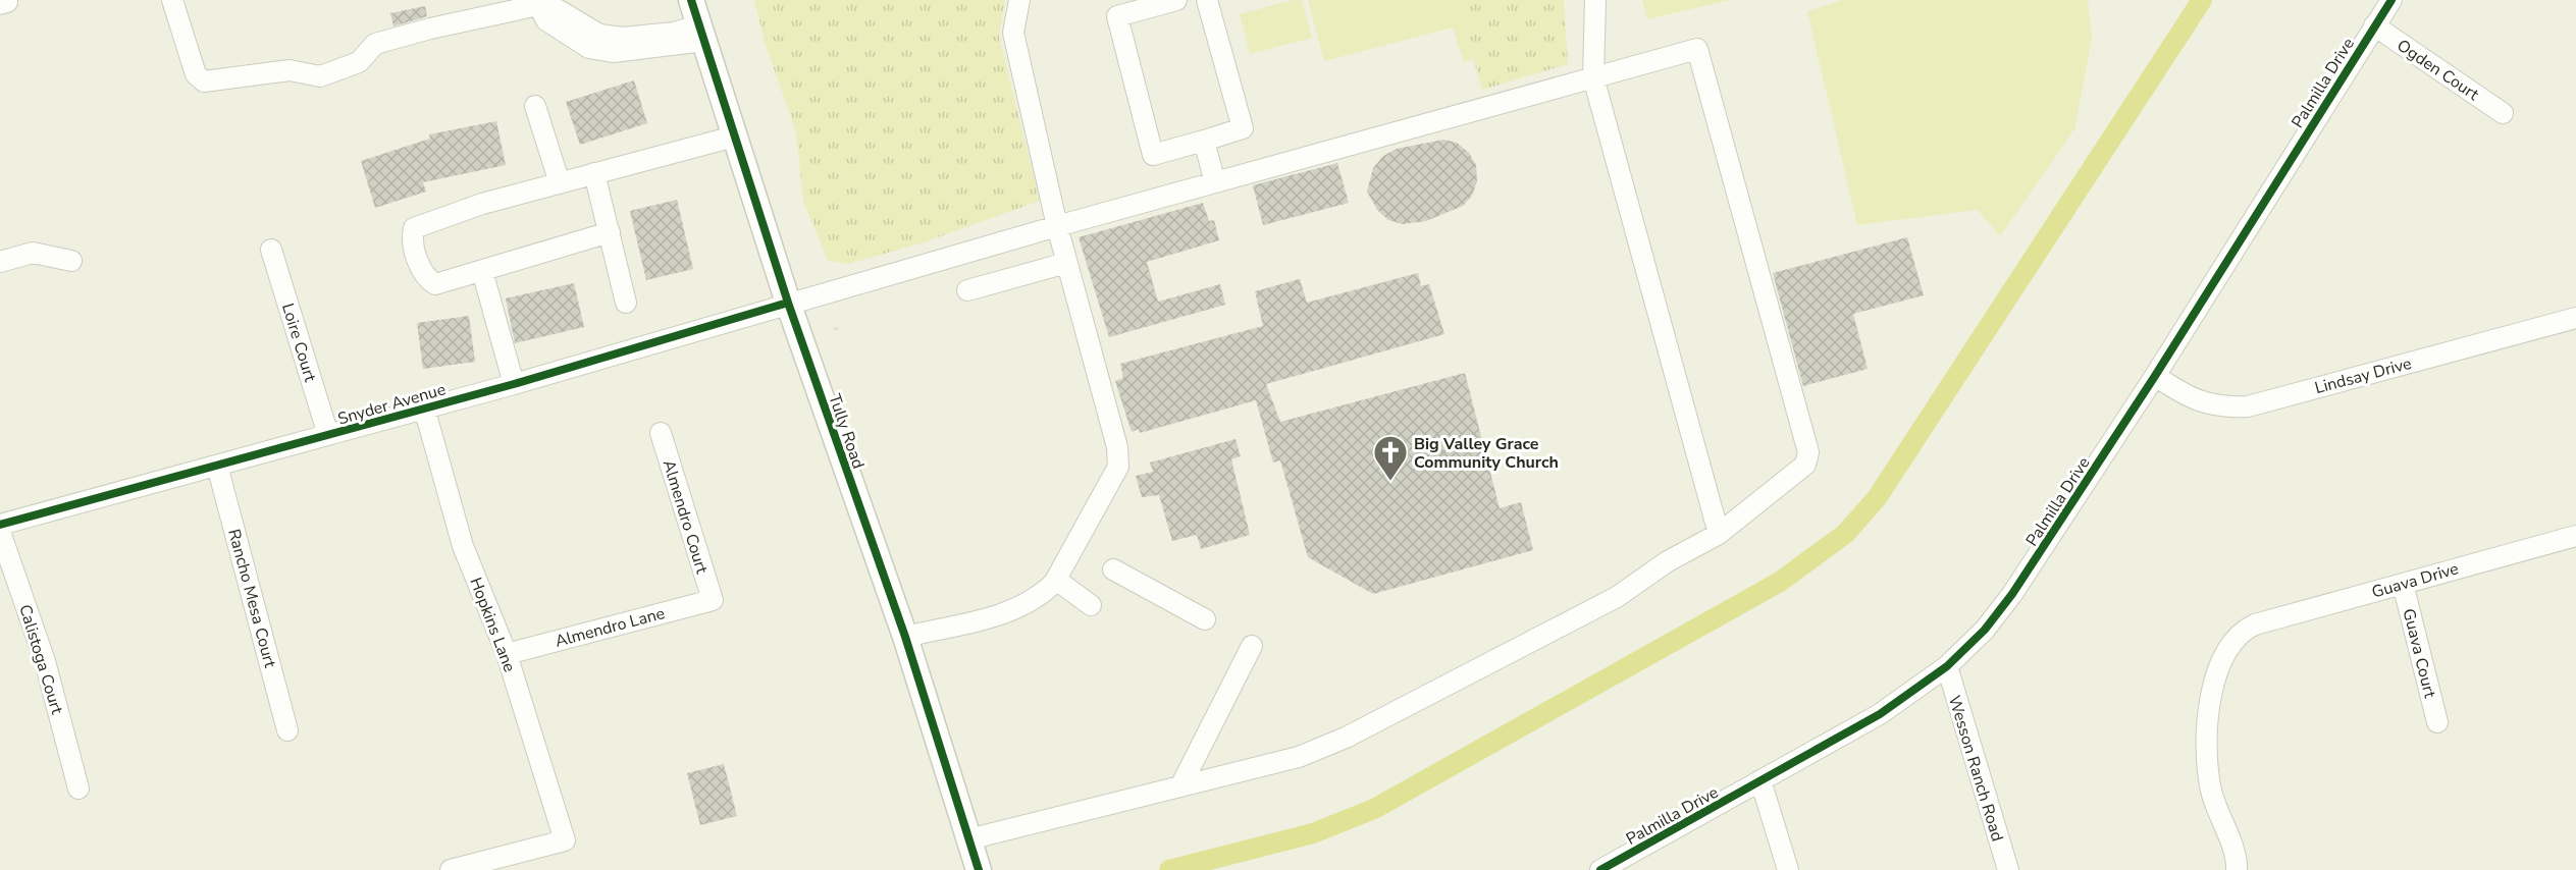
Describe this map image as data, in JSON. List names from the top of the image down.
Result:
{
  "streets": {
    "main road": ["Tully Road"],
    "street": [
      "Ogden Court",
      "Palmilla Drive",
      "Loire Court",
      "Lindsay Drive",
      "Snyder Avenue",
      "Almendro Court",
      "Guava Drive",
      "Rancho Mesa Court",
      "Hopkins Lane",
      "Almendro Lane",
      "Guava Court",
      "Calistoga Court",
      "Wesson Ranch Road"
    ]
  },
  "crossings": [
    ["Ogden Court", "Palmilla Drive"],
    ["Palmilla Drive", "Lindsay Drive"],
    ["Palmilla Drive", "Wesson Ranch Road"],
    ["Loire Court", "Snyder Avenue"],
    ["Snyder Avenue", "Tully Road"],
    ["Snyder Avenue", "Rancho Mesa Court"],
    ["Snyder Avenue", "Hopkins Lane"],
    ["Almendro Court", "Almendro Lane"],
    ["Guava Drive", "Guava Court"],
    ["Hopkins Lane", "Almendro Lane"]
  ],
  "places": {
    "church": ["Big Valley Grace Community Church"]
  }
}
